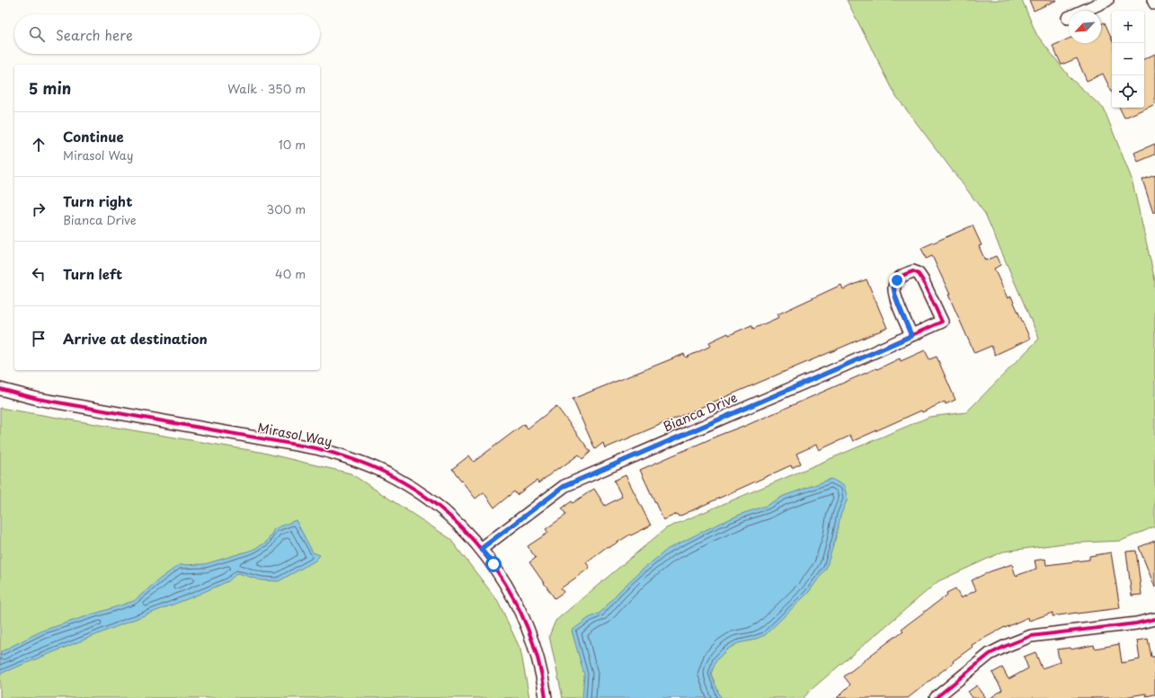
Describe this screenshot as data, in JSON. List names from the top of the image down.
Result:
{
  "streets": {
    "street": ["Bianca Drive", "Mirasol Way"]
  },
  "crossings": [
    ["Bianca Drive", "Mirasol Way"]
  ],
  "north": "bottom left",
  "page": {
    "map_buttons": ["+", "−"],
    "search": "Search here",
    "heading": ["5 min", "Walk · 350 m"],
    "list": [
      ["Continue", "Mirasol Way", "10 m"],
      ["Turn right", "Bianca Drive", "300 m"],
      ["Turn left", "40 m"],
      "Arrive at destination"
    ]
  }
}
